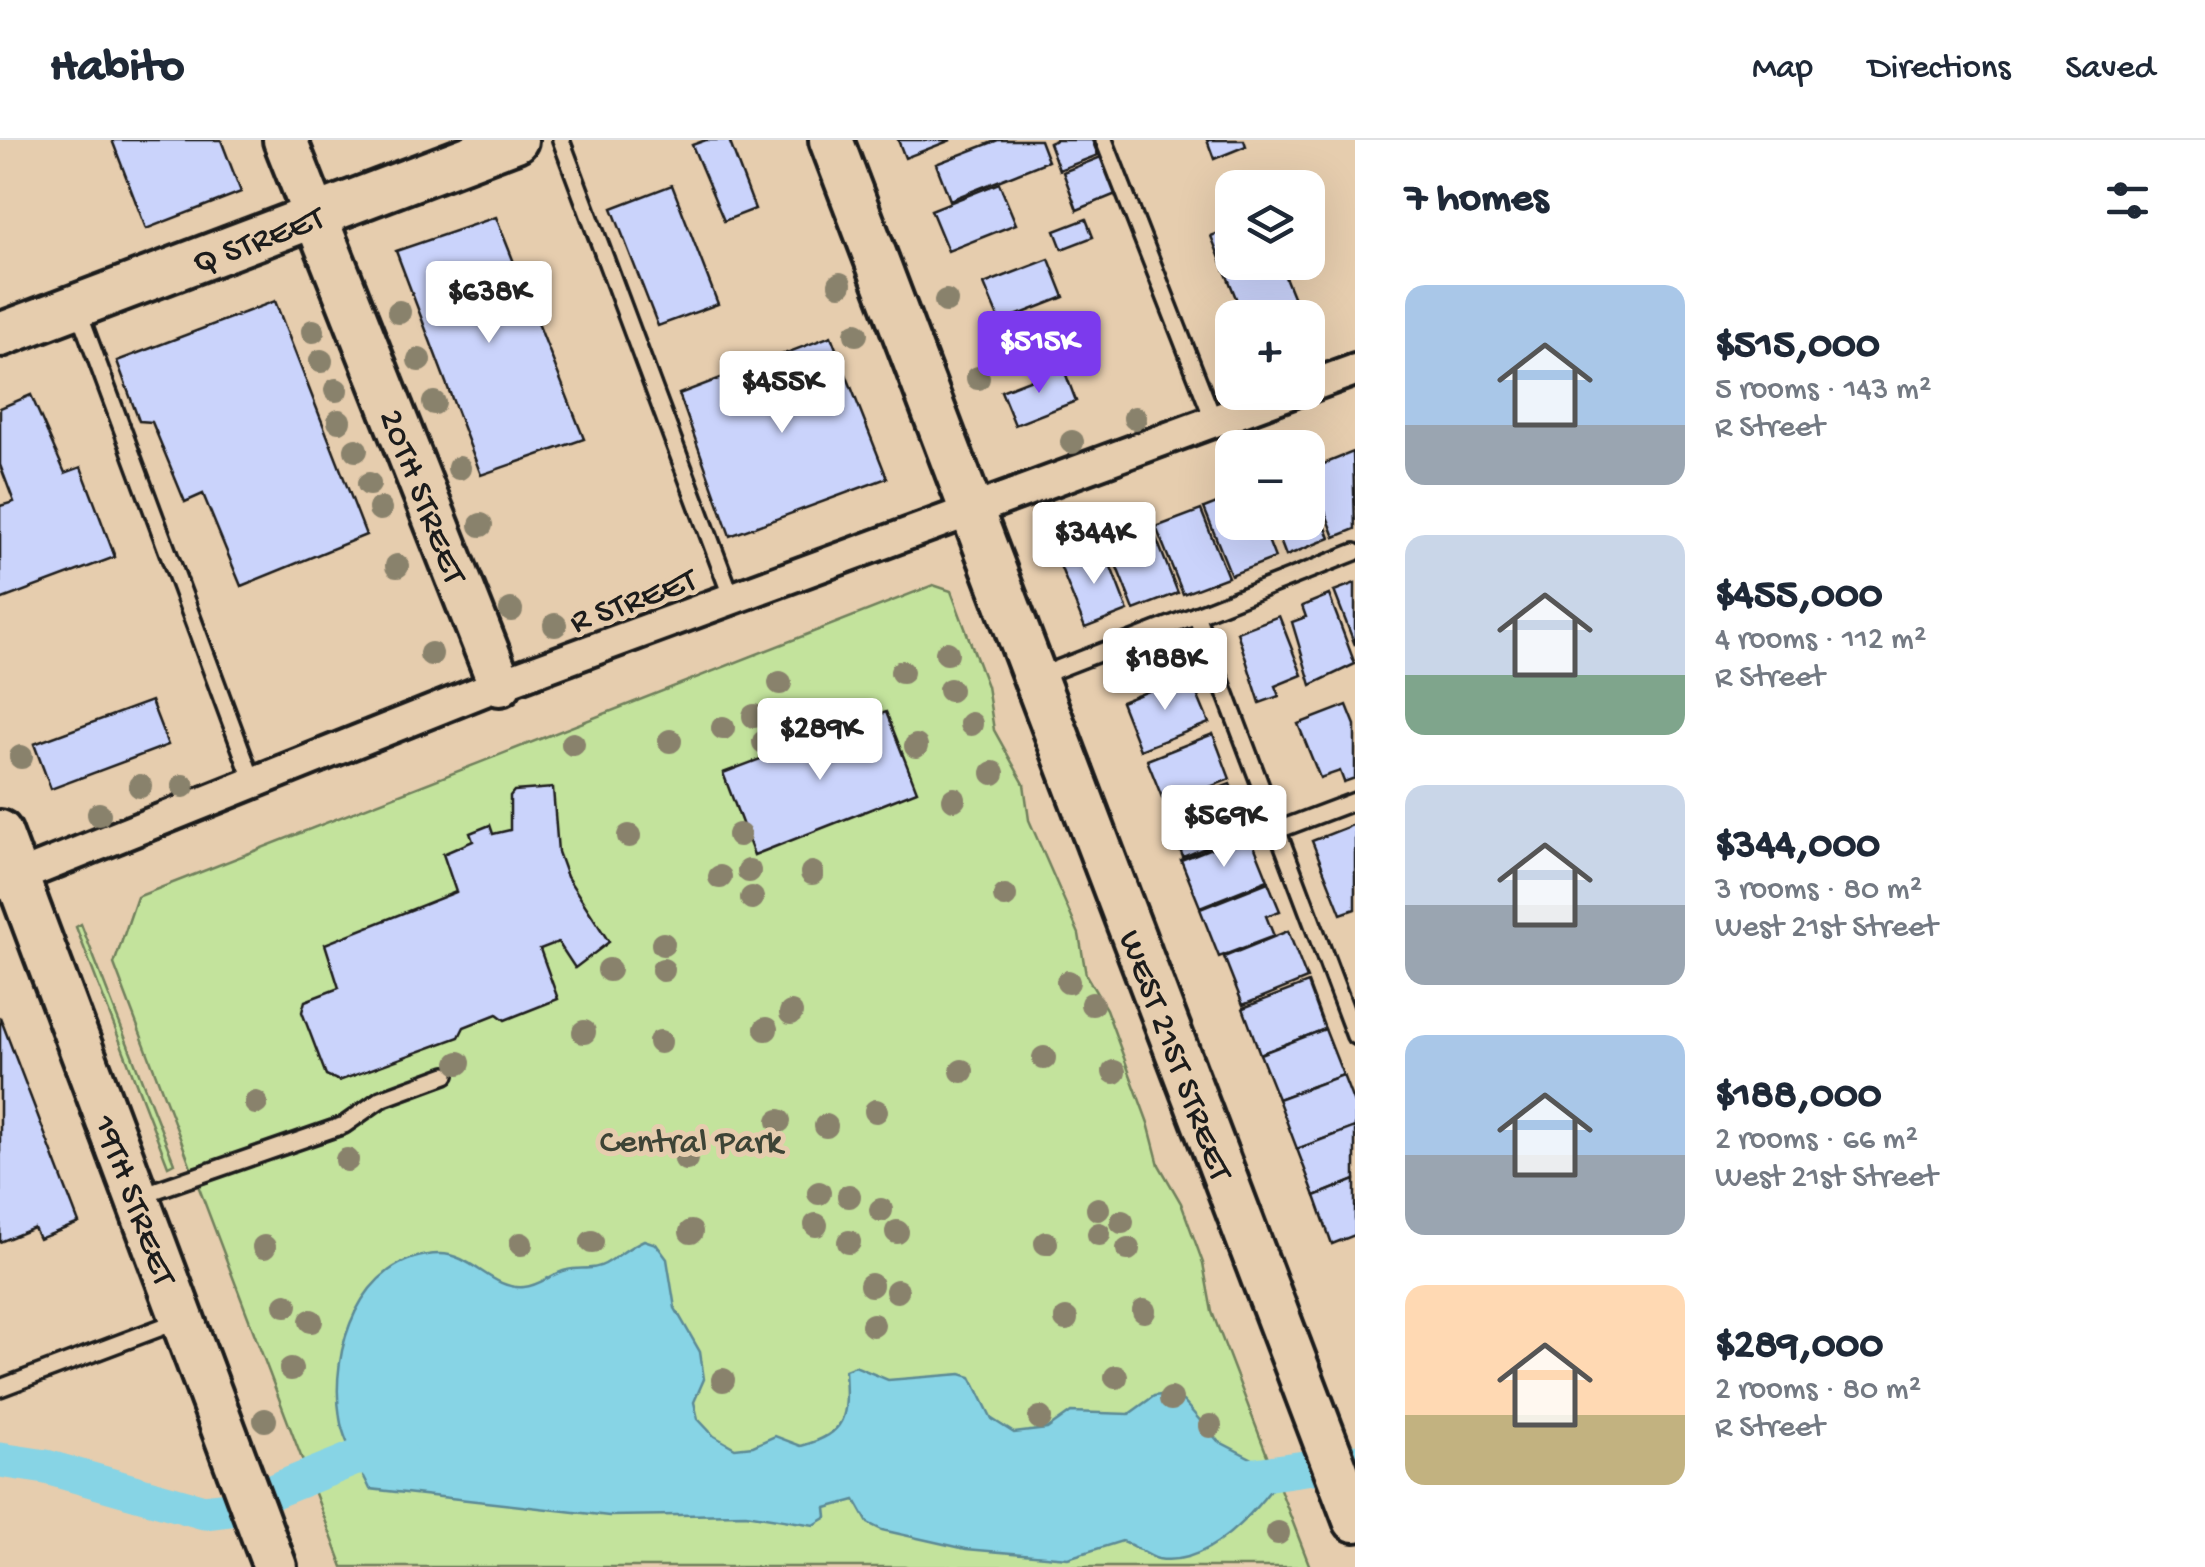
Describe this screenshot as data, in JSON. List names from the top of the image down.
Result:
{
  "streets": {
    "street": [
      "Q STREET",
      "20TH STREET",
      "R STREET",
      "WEST 21ST STREET",
      "19TH STREET"
    ]
  },
  "crossings": [
    ["Q STREET", "20TH STREET"],
    ["20TH STREET", "R STREET"],
    ["R STREET", "WEST 21ST STREET"],
    ["R STREET", "19TH STREET"]
  ],
  "parks": ["Central Park"],
  "page": {
    "header": "Habito",
    "nav": ["Map", "Directions", "Saved"],
    "heading": "7 homes",
    "map_buttons": ["+", "−"],
    "list": [
      {
        "name": "$515,000",
        "note": "5 rooms · 143 m² · R Street"
      },
      {
        "name": "$455,000",
        "note": "4 rooms · 112 m² · R Street"
      },
      {
        "name": "$344,000",
        "note": "3 rooms · 80 m² · West 21st Street"
      },
      {
        "name": "$188,000",
        "note": "2 rooms · 66 m² · West 21st Street"
      },
      {
        "name": "$289,000",
        "note": "2 rooms · 80 m² · R Street"
      }
    ],
    "price": [
      "$638K",
      "$515K",
      "$455K",
      "$344K",
      "$188K",
      "$289K",
      "$569K"
    ]
  }
}
